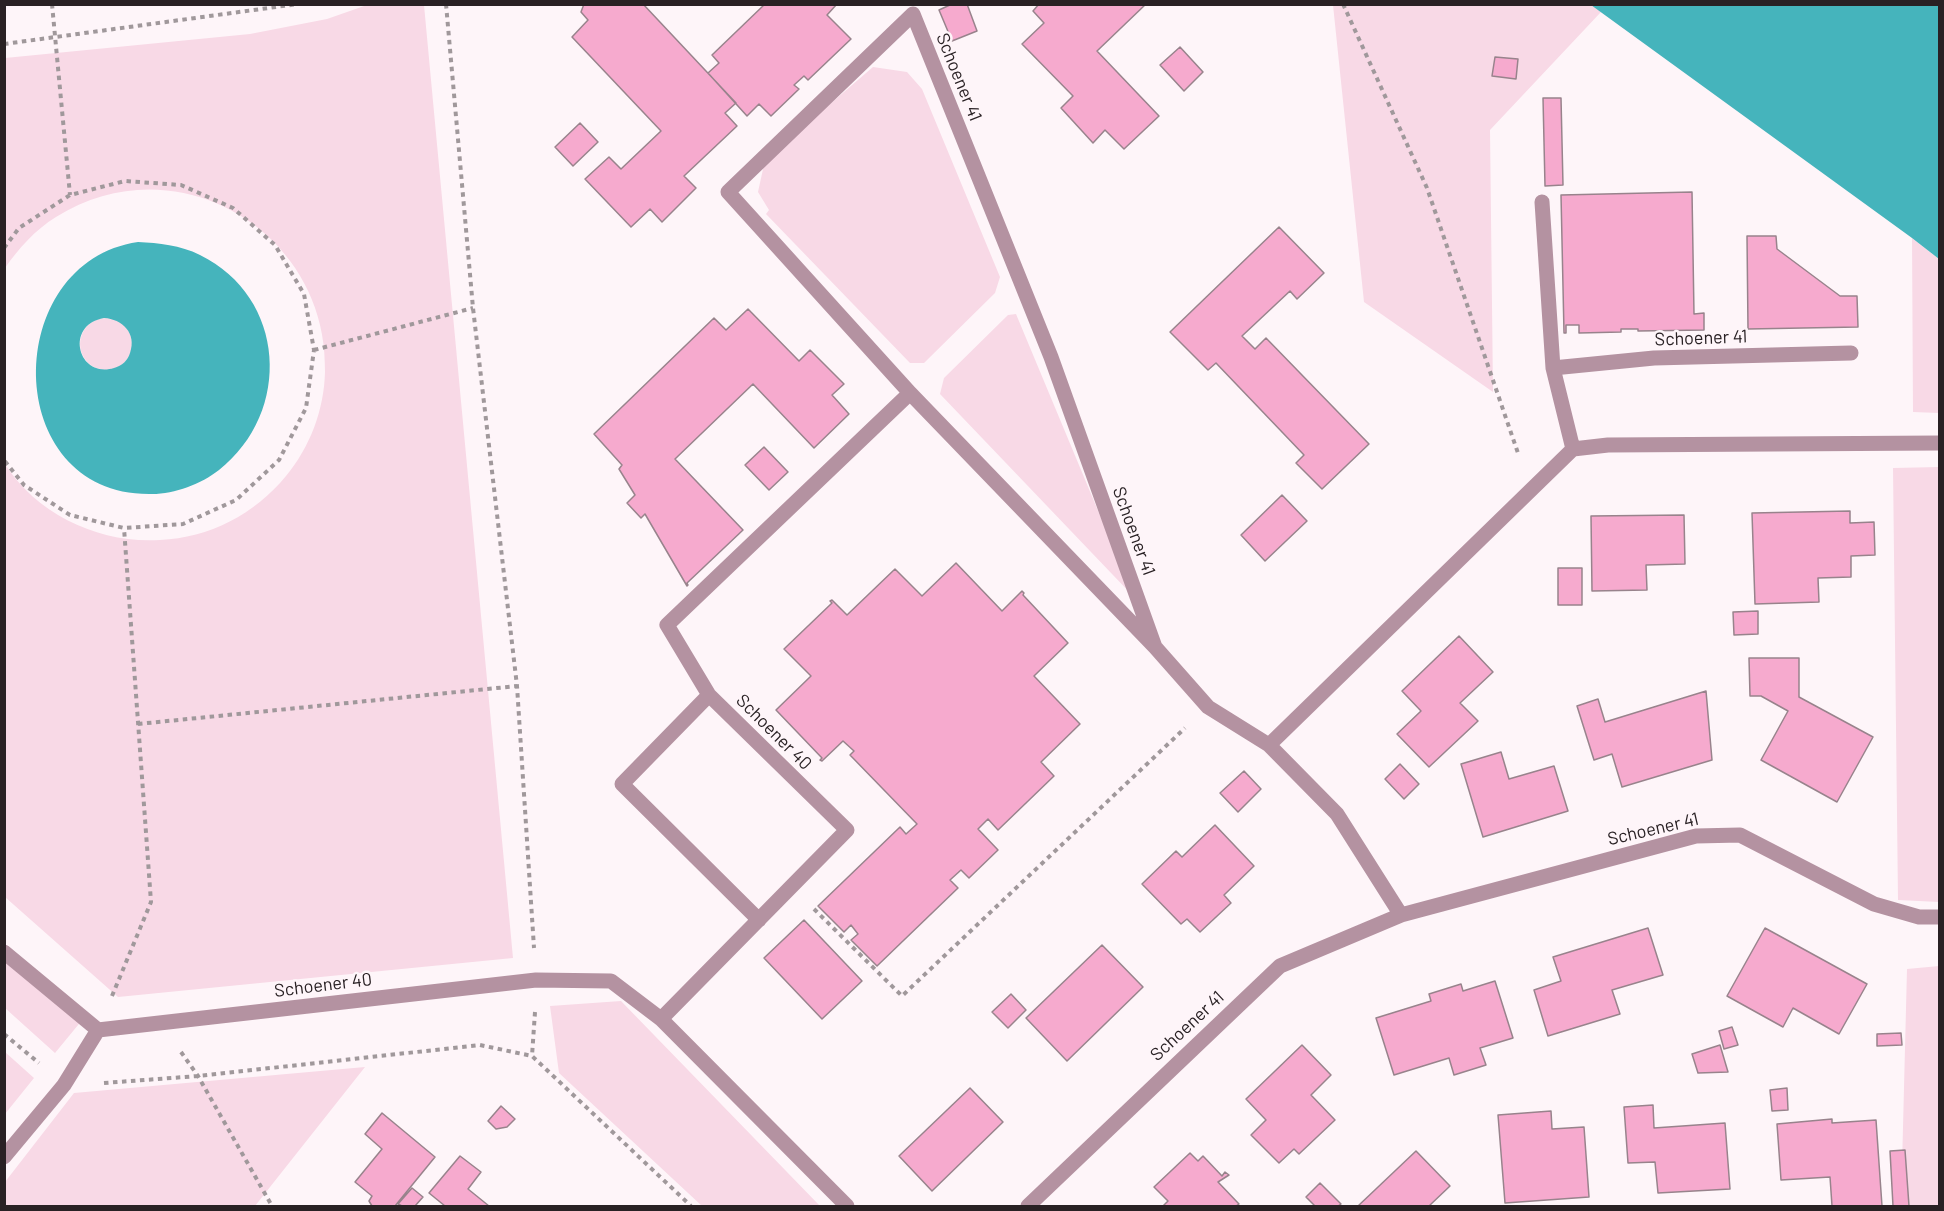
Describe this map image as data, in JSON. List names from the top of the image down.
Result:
{
  "streets": {
    "street": ["Schoener 41", "Schoener 40"]
  }
}
